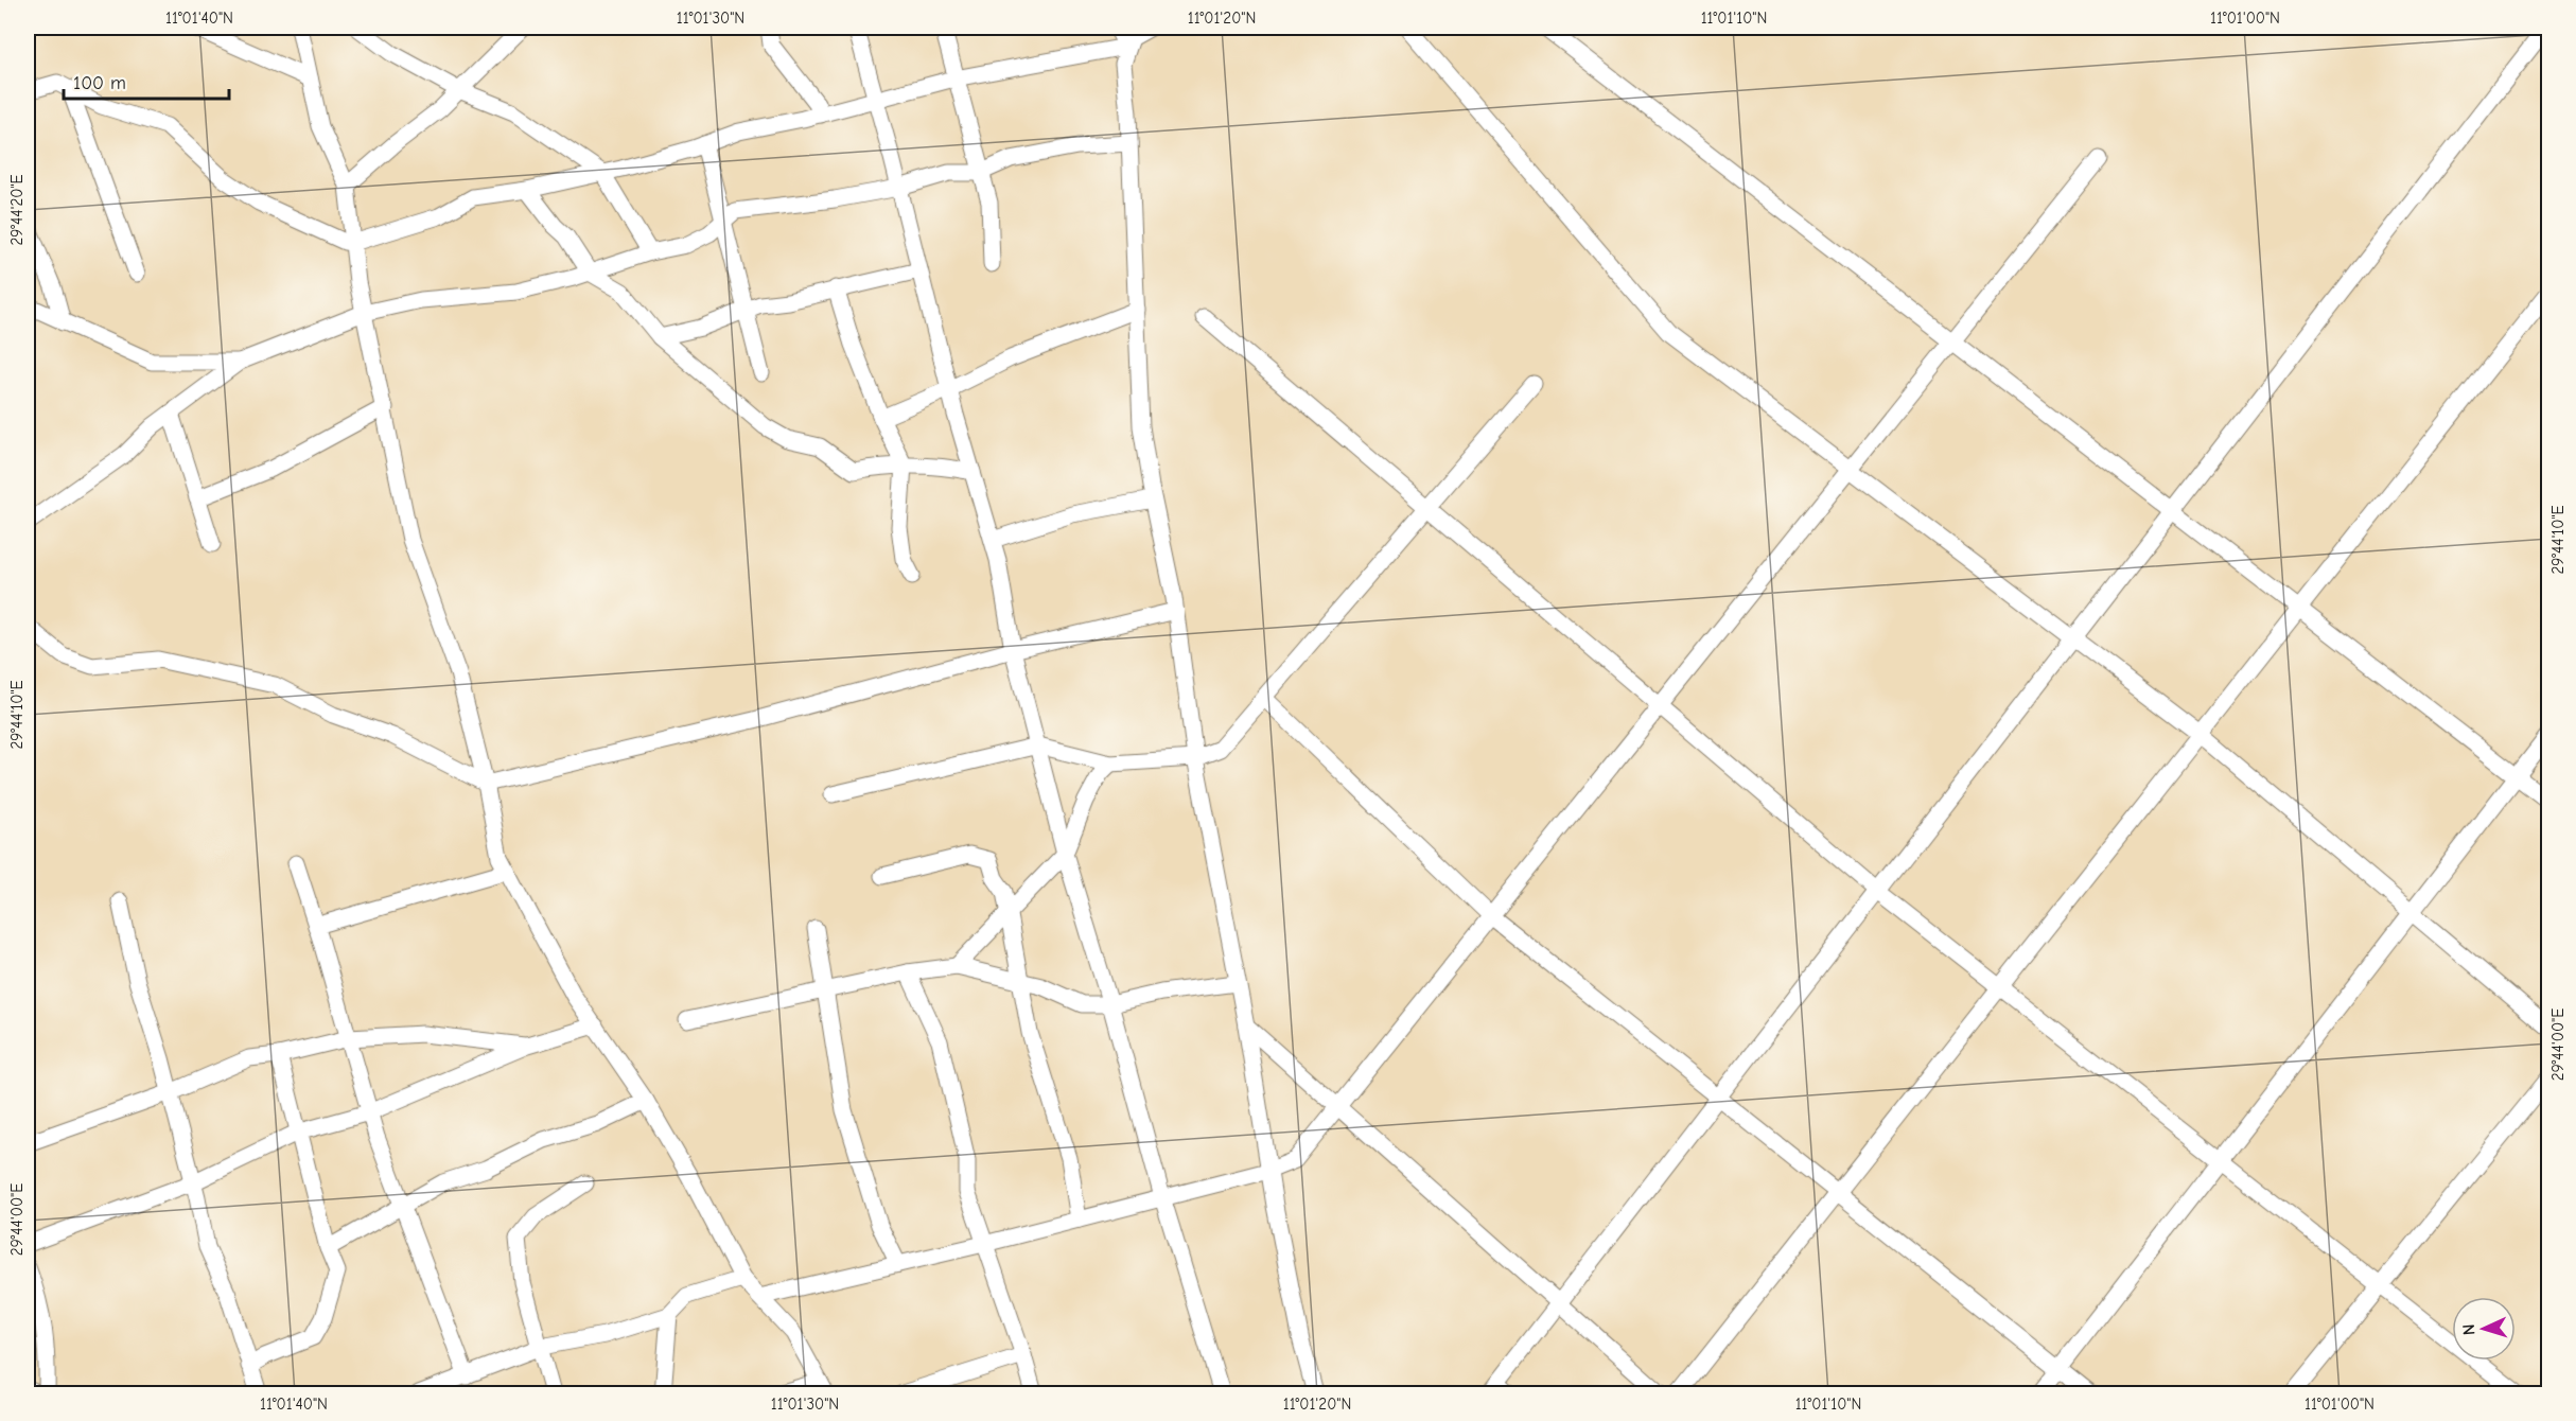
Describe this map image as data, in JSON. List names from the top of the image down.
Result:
{
  "scale_bar": "100 m",
  "north": "left",
  "coordinates": [
    "11°01'40\"N",
    "11°01'30\"N",
    "11°01'20\"N",
    "11°01'10\"N",
    "11°01'00\"N",
    "29°44'20\"E",
    "29°44'10\"E",
    "29°44'00\"E"
  ]
}
